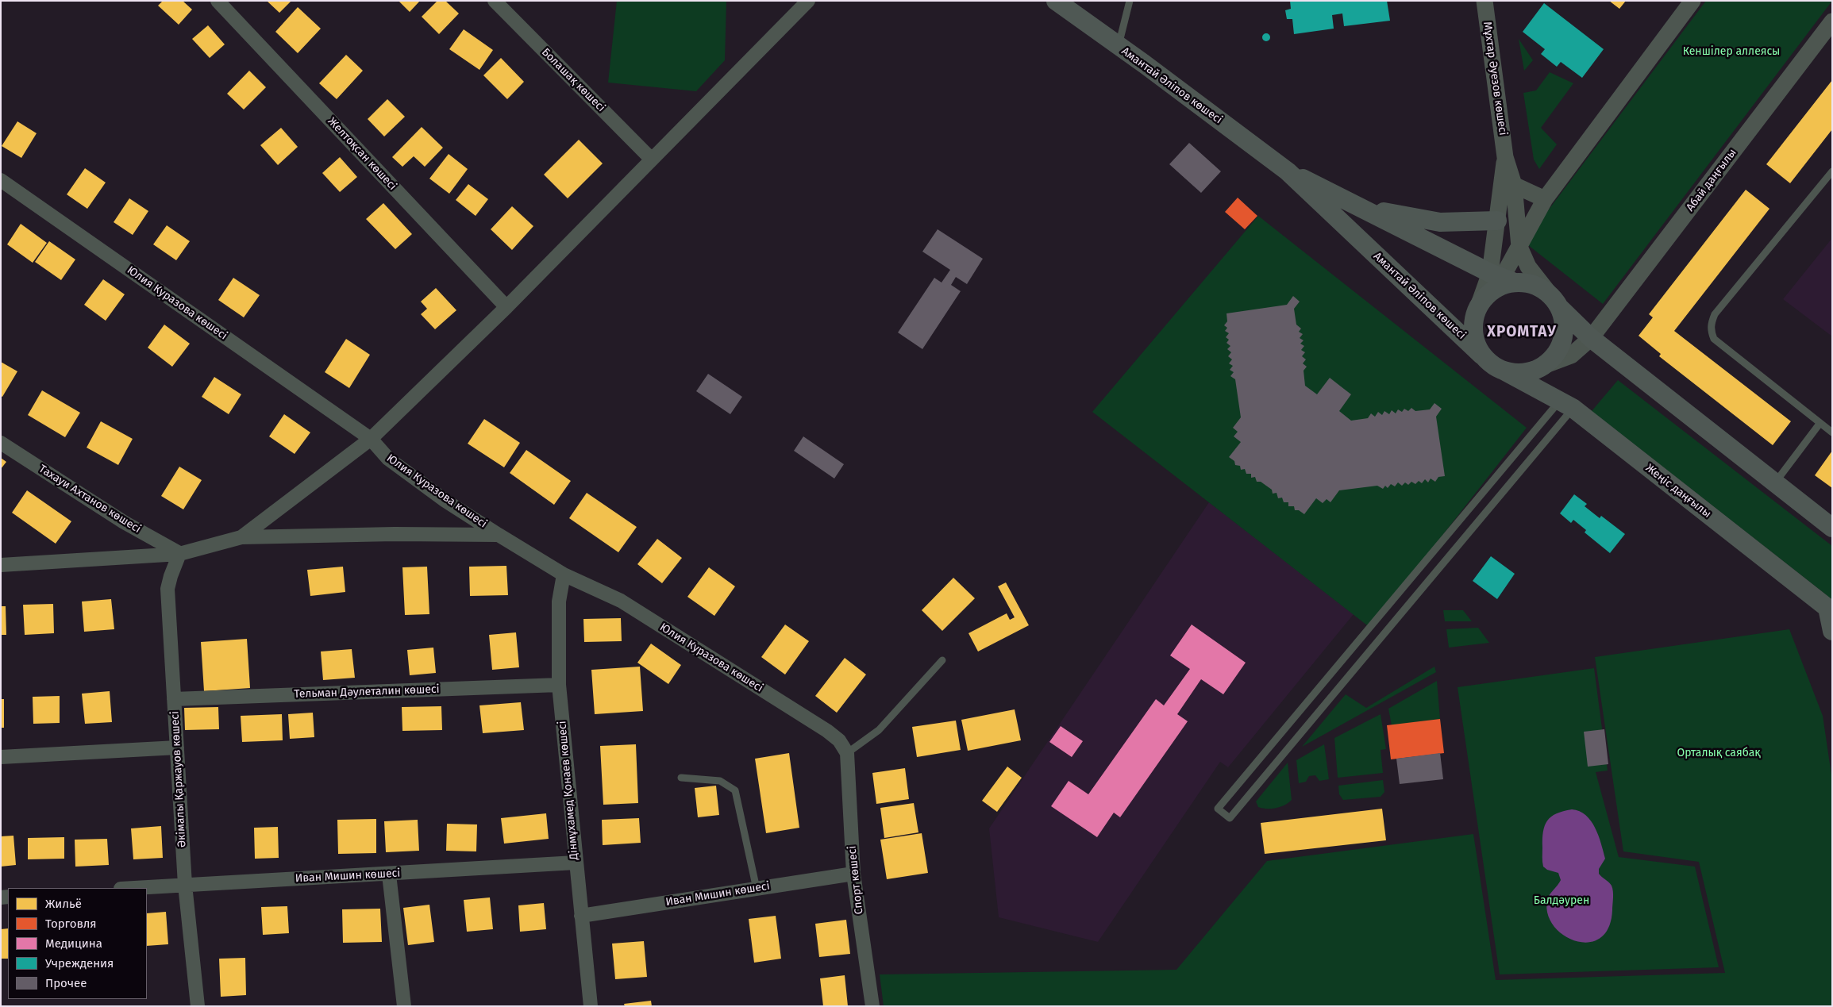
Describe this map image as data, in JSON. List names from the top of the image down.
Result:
{
  "streets": {
    "main road": ["Амантай Әліпов көшесі", "Жеңіс даңғылы"],
    "street": [
      "Мұхтар Әуезов көшесі",
      "Болашақ көшесі",
      "Желтоқсан көшесі",
      "Абай даңғылы",
      "Юлия Куразова көшесі",
      "Тахауи Ахтанов көшесі",
      "Тельман Дәулеталин көшесі",
      "Әкімалы Қаржауов көшесі",
      "Дінмұхамед Қонаев көшесі",
      "Иван Мишин көшесі",
      "Спорт көшесі"
    ]
  },
  "crossings": [
    ["Мұхтар Әуезов көшесі", "Амантай Әліпов көшесі"],
    ["Амантай Әліпов көшесі", "Жеңіс даңғылы"],
    ["Юлия Куразова көшесі", "Дінмұхамед Қонаев көшесі"],
    ["Юлия Куразова көшесі", "Спорт көшесі"],
    ["Тахауи Ахтанов көшесі", "Әкімалы Қаржауов көшесі"],
    ["Тельман Дәулеталин көшесі", "Әкімалы Қаржауов көшесі"],
    ["Тельман Дәулеталин көшесі", "Дінмұхамед Қонаев көшесі"],
    ["Әкімалы Қаржауов көшесі", "Иван Мишин көшесі"],
    ["Дінмұхамед Қонаев көшесі", "Иван Мишин көшесі"],
    ["Иван Мишин көшесі", "Спорт көшесі"]
  ],
  "districts": ["ХРОМТАУ"],
  "parks": ["Кеншілер аллеясы", "Орталық саябақ", "Балдәурен"],
  "legend": [
    "Жильё",
    "Торговля",
    "Медицина",
    "Учреждения",
    "Прочее"
  ]
}
